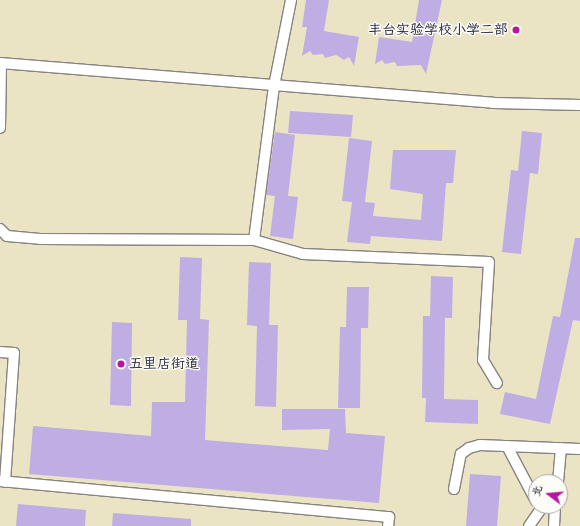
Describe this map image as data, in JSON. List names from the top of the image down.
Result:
{
  "places": ["丰台实验学校小学二部", "五里店街道"],
  "north": "left"
}
